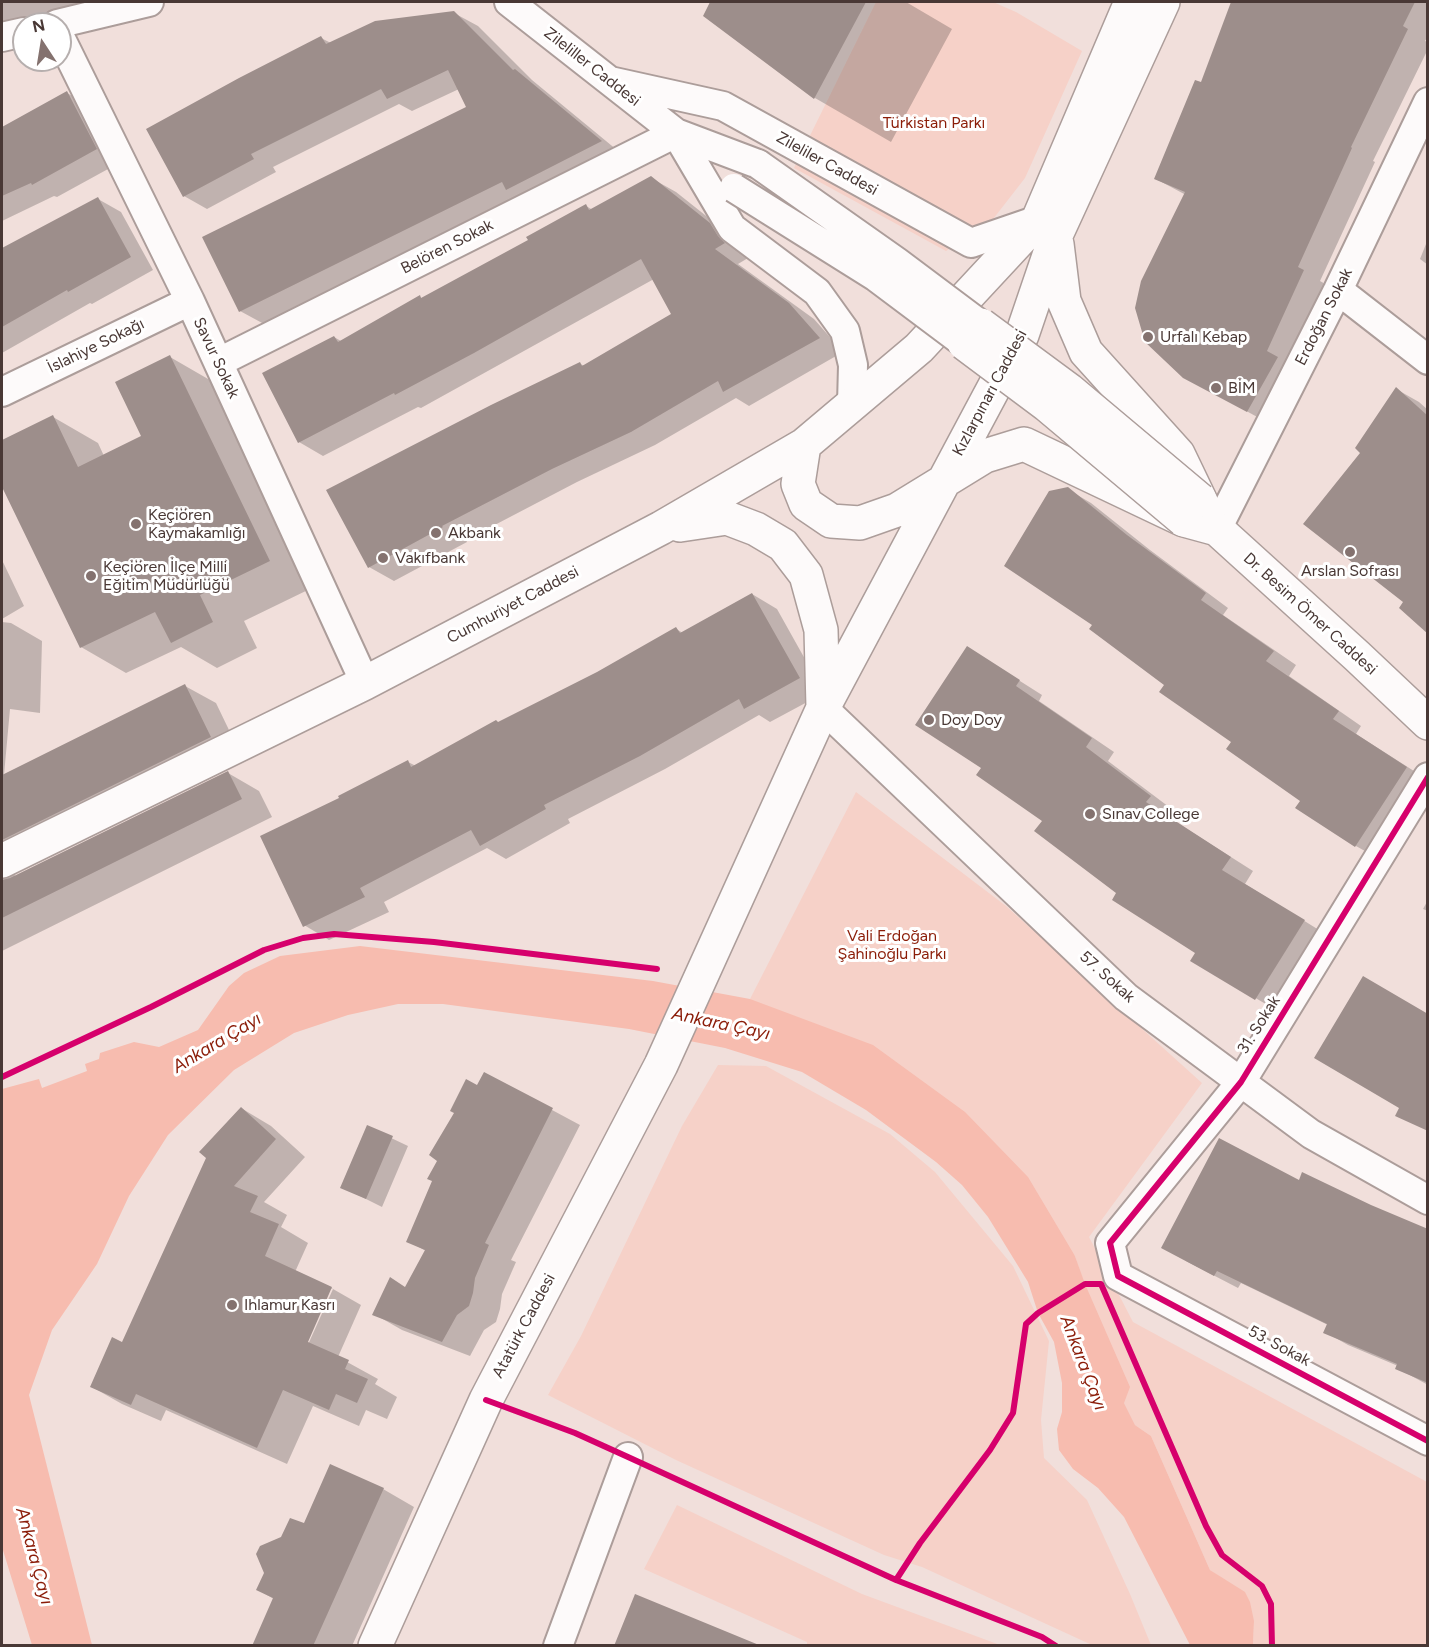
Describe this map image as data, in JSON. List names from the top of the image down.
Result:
{
  "streets": {
    "main road": [
      "Kızlarpınarı Caddesi",
      "Cumhuriyet Caddesi",
      "Dr. Besim Ömer Caddesi",
      "Atatürk Caddesi"
    ],
    "street": [
      "Zileliller Caddesi",
      "Zileliler Caddesi",
      "Belören Sokak",
      "Erdoğan Sokak",
      "İslahiye Sokağı",
      "Savur Sokak",
      "57. Sokak",
      "31. Sokak",
      "53. Sokak"
    ]
  },
  "crossings": [
    ["Zileliller Caddesi", "Zileliler Caddesi"],
    ["Zileliller Caddesi", "Belören Sokak"],
    ["Zileliler Caddesi", "Kızlarpınarı Caddesi"],
    ["Belören Sokak", "Savur Sokak"],
    ["Erdoğan Sokak", "Dr. Besim Ömer Caddesi"],
    ["İslahiye Sokağı", "Savur Sokak"],
    ["Savur Sokak", "Cumhuriyet Caddesi"],
    ["Kızlarpınarı Caddesi", "Cumhuriyet Caddesi"],
    ["Kızlarpınarı Caddesi", "57. Sokak"],
    ["Kızlarpınarı Caddesi", "Atatürk Caddesi"],
    ["57. Sokak", "31. Sokak"],
    ["31. Sokak", "53. Sokak"]
  ],
  "water": ["Ankara Çayı"],
  "parks": ["Türkistan Parkı", "Vali Erdoğan Şahinoğlu Parkı"],
  "places": [
    "Urfalı Kebap",
    "BİM",
    "Keçiören Kaymakamlığı",
    "Akbank",
    "Arslan Sofrası",
    "Vakıfbank",
    "Keçiören İlçe Milli Eğitim Müdürlüğü",
    "Doy Doy",
    "Sınav College",
    "Ihlamur Kasrı"
  ],
  "north": "top"
}
